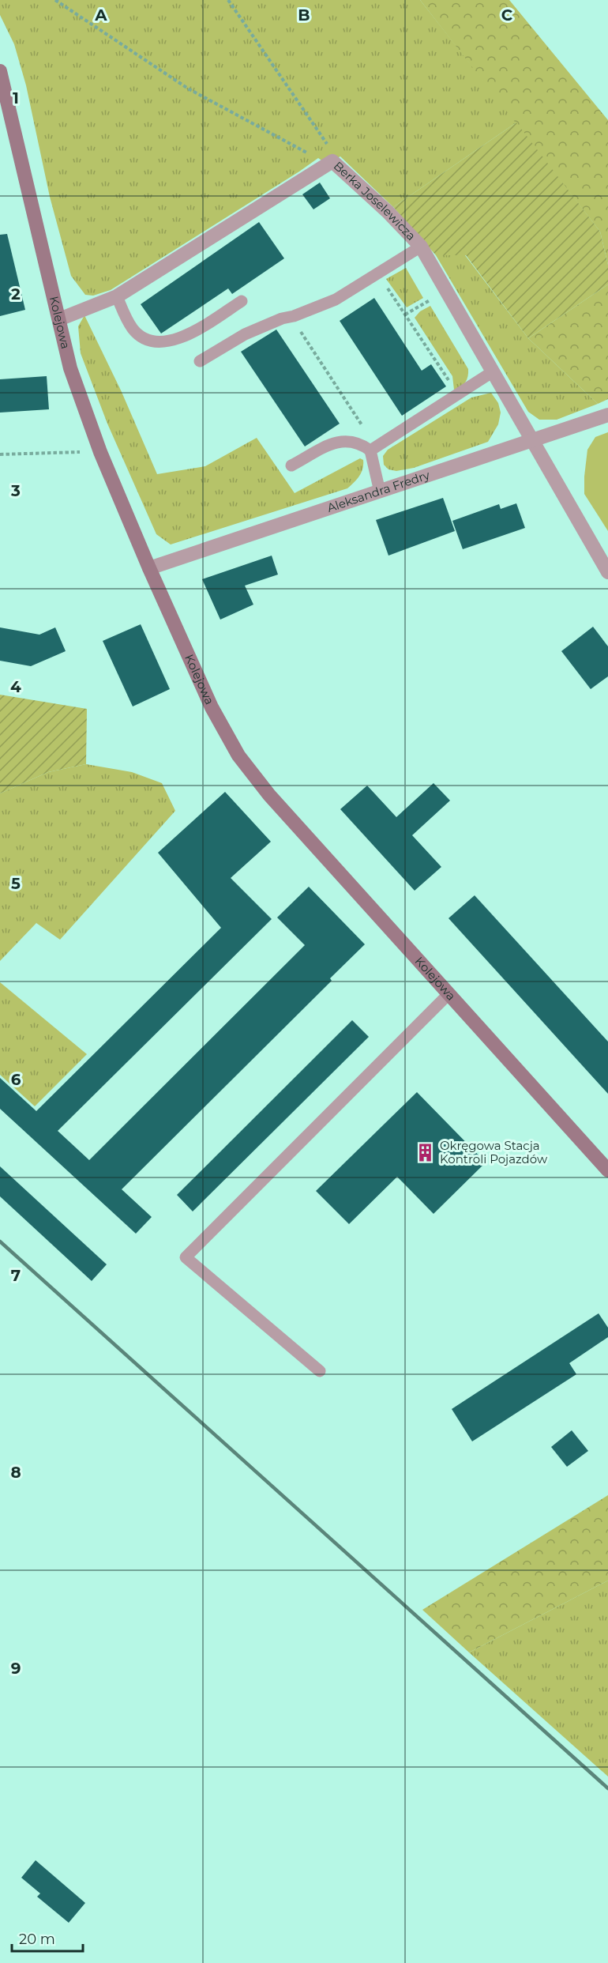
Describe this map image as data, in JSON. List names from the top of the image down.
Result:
{
  "streets": {
    "street": ["Berka Joselewicza", "Kolejowa", "Aleksandra Fredry"]
  },
  "crossings": [
    ["Berka Joselewicza", "Kolejowa"],
    ["Berka Joselewicza", "Aleksandra Fredry"],
    ["Kolejowa", "Aleksandra Fredry"]
  ],
  "places": {
    "building": ["Okręgowa Stacja Kontroli Pojazdów"]
  },
  "scale_bar": "20 m",
  "grid": {
    "columns": ["A", "B", "C"],
    "rows": [
      "1",
      "2",
      "3",
      "4",
      "5",
      "6",
      "7",
      "8",
      "9"
    ]
  }
}
